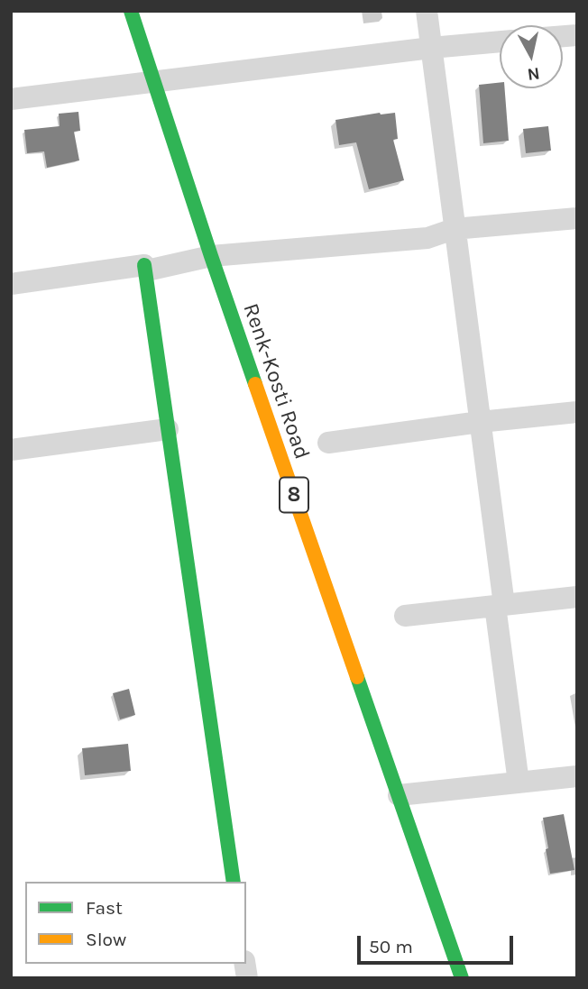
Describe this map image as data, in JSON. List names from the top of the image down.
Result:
{
  "streets": {
    "main road": ["Renk-Kosti Road", "8"]
  },
  "legend": ["Fast", "Slow"],
  "scale_bar": "50 m",
  "north": "bottom"
}
